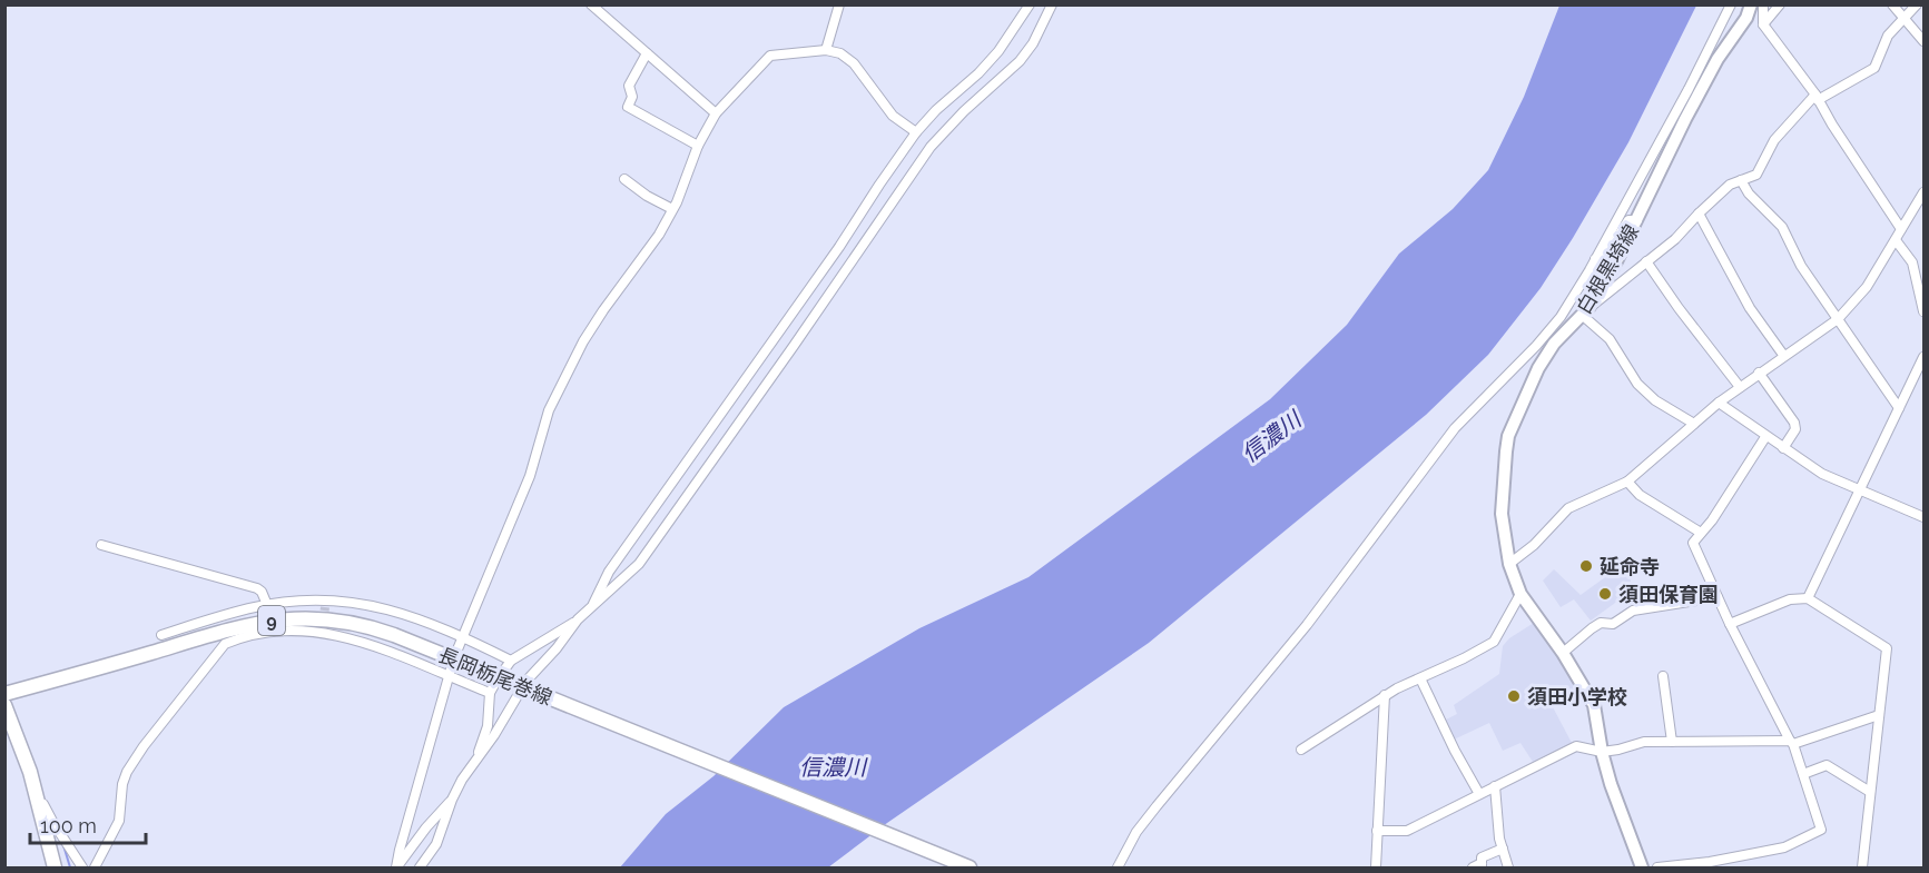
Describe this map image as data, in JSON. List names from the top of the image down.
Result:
{
  "streets": {
    "main road": ["白根黒埼線", "9", "長岡栃尾巻線"]
  },
  "water": ["信濃川"],
  "places": ["延命寺", "須田保育園", "須田小学校"],
  "scale_bar": "100 m"
}
